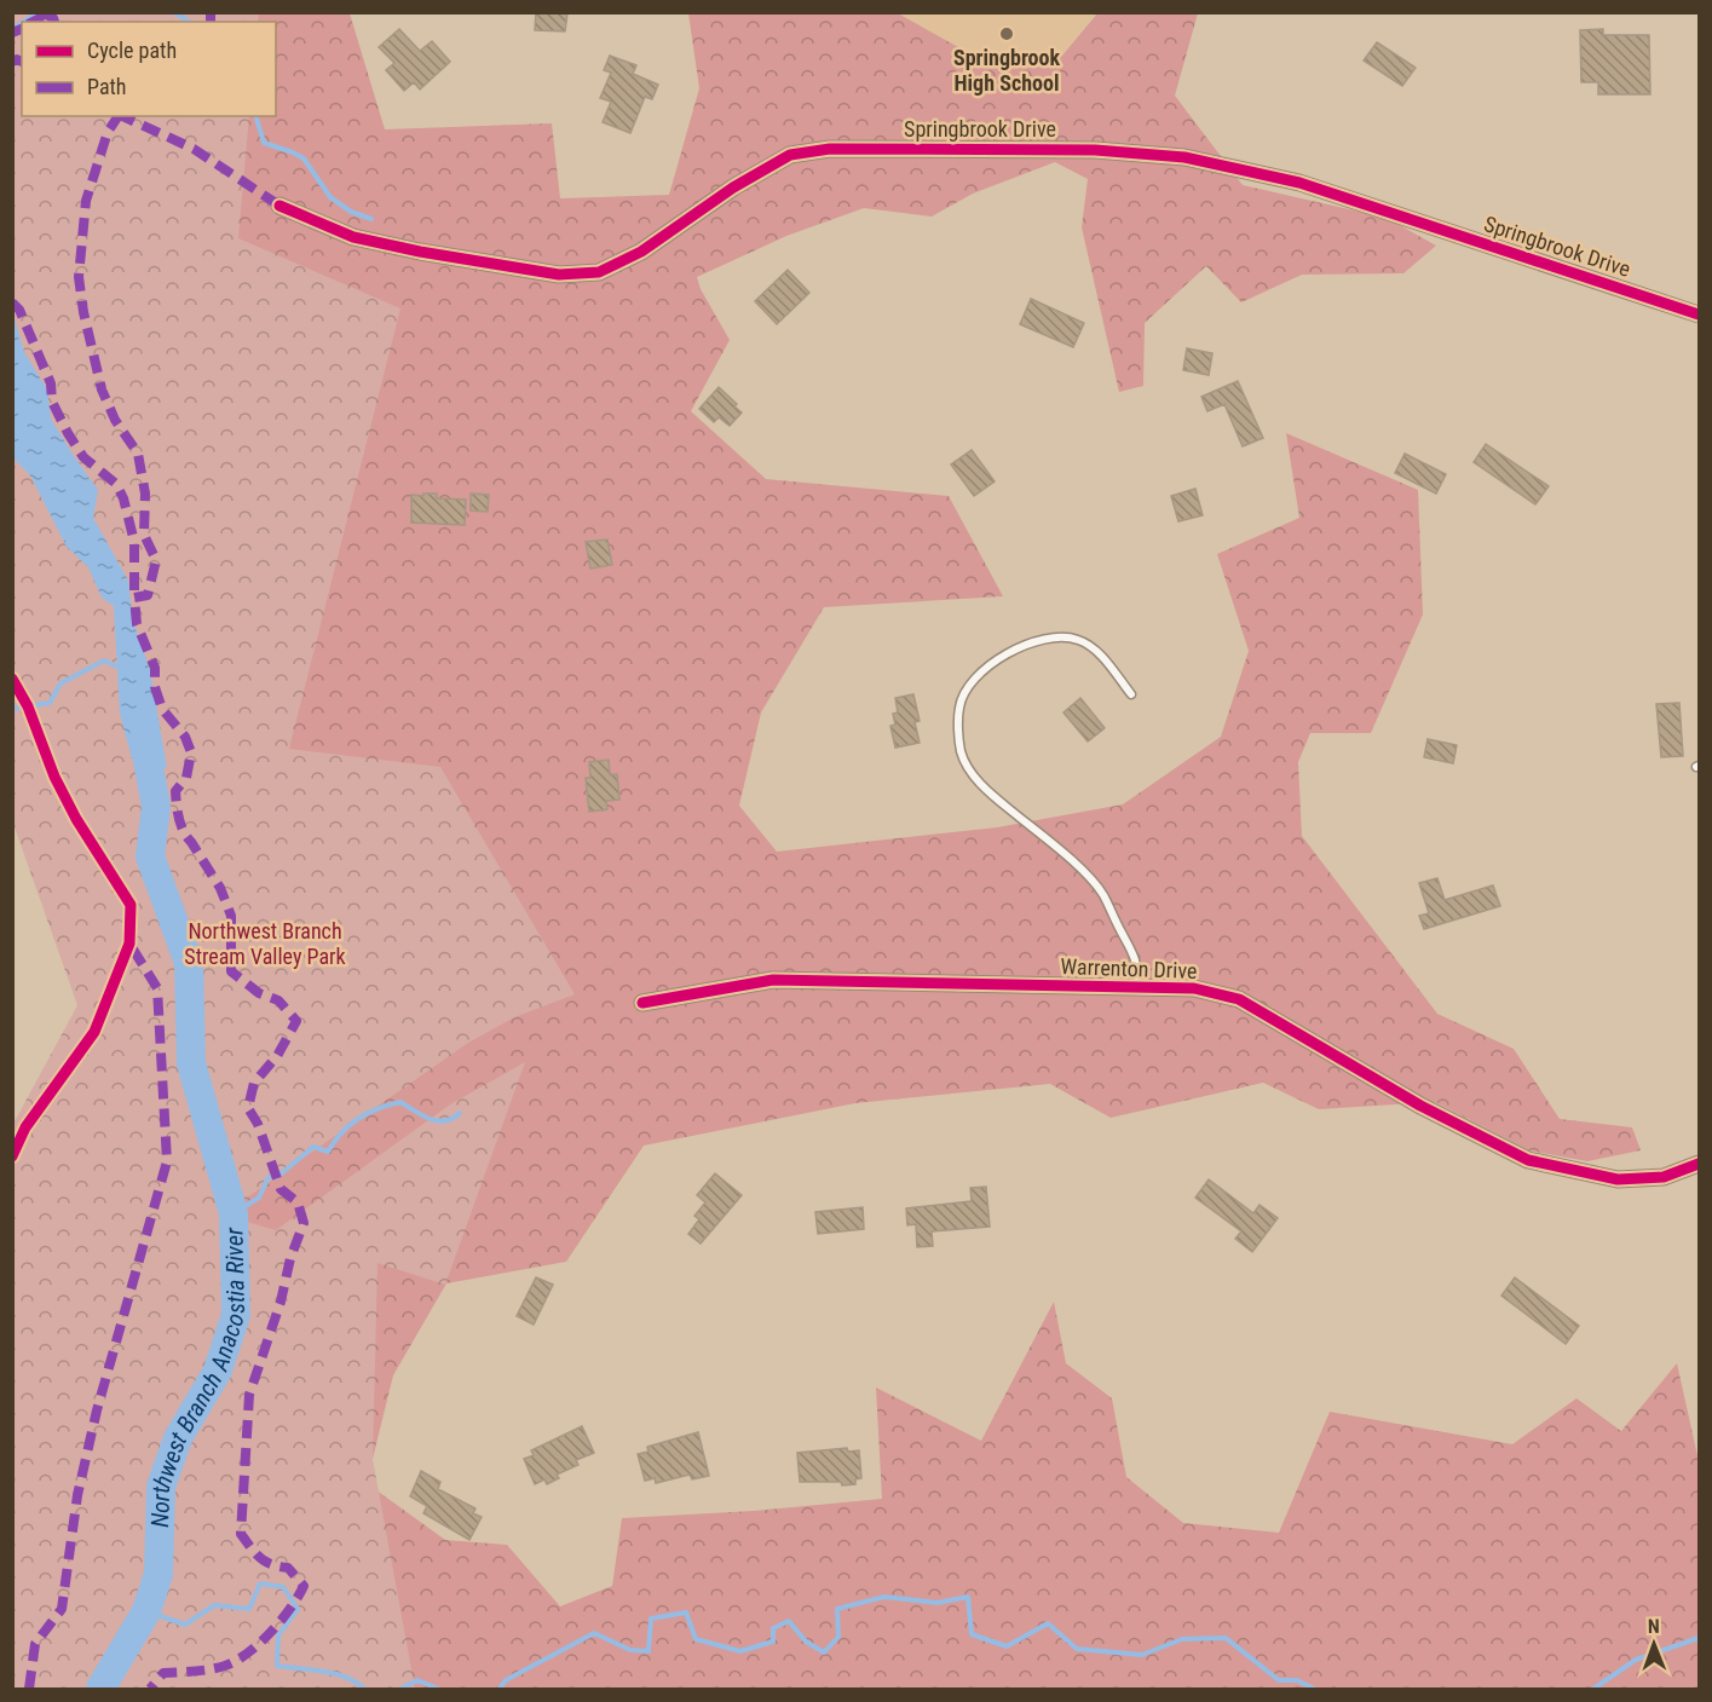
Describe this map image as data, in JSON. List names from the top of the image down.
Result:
{
  "streets": {
    "street": ["Springbrook Drive", "Warrenton Drive"]
  },
  "water": ["Northwest Branch Anacostia River"],
  "parks": ["Northwest Branch Stream Valley Park"],
  "places": ["Springbrook High School"],
  "legend": ["Cycle path", "Path"],
  "north": "top"
}
